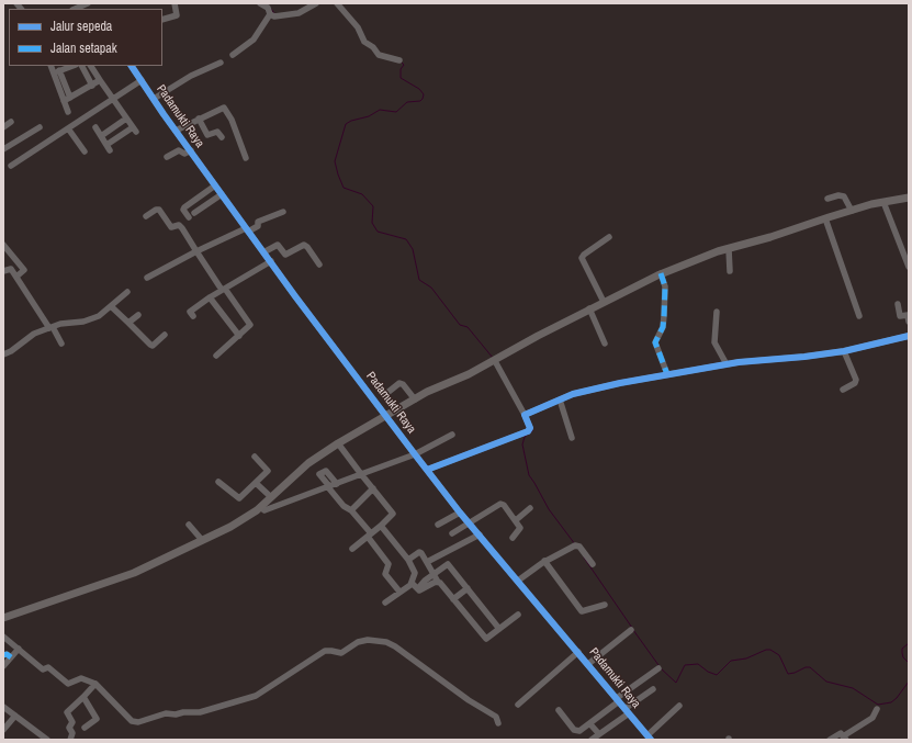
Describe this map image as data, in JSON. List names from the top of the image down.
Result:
{
  "streets": {
    "street": ["Padamukti Raya"]
  },
  "legend": ["Jalur sepeda", "Jalan setapak"]
}
